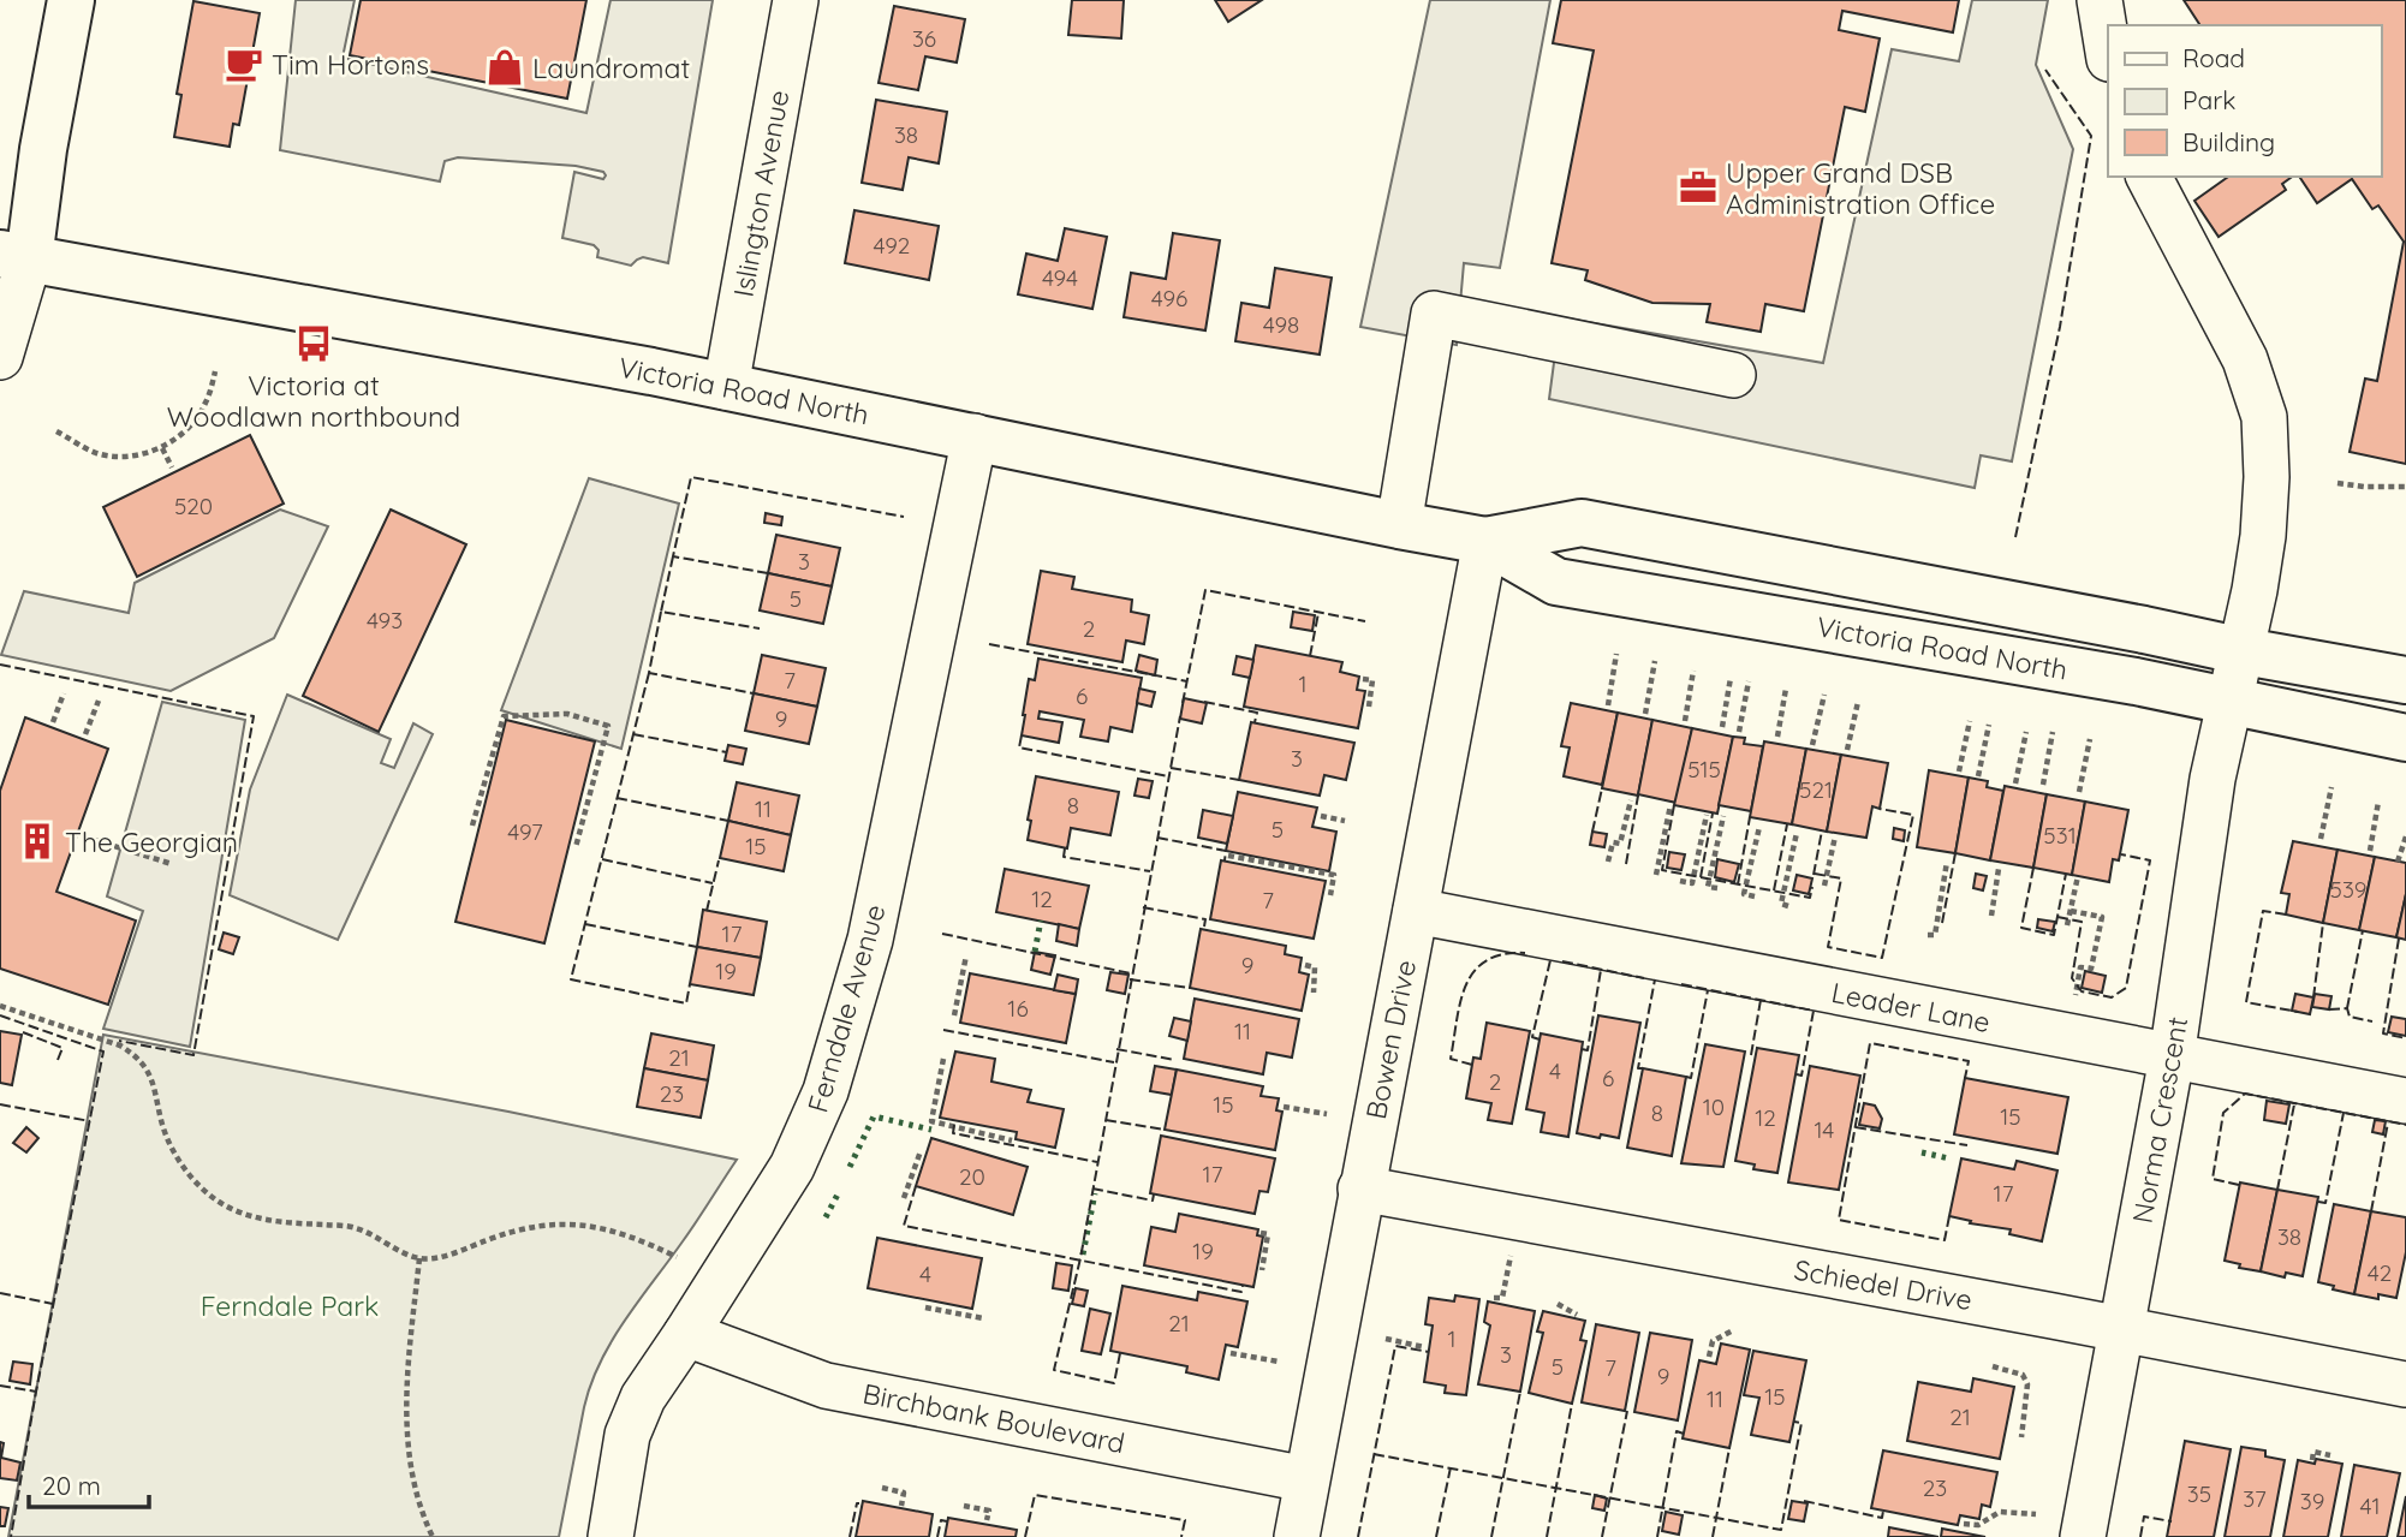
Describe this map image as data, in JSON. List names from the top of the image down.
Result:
{
  "streets": {
    "main road": ["Victoria Road North"],
    "street": [
      "Islington Avenue",
      "Leader Lane",
      "Ferndale Avenue",
      "Bowen Drive",
      "Norma Crescent",
      "Schiedel Drive",
      "Birchbank Boulevard"
    ]
  },
  "crossings": [
    ["Islington Avenue", "Victoria Road North"],
    ["Victoria Road North", "Ferndale Avenue"],
    ["Victoria Road North", "Bowen Drive"],
    ["Victoria Road North", "Norma Crescent"],
    ["Leader Lane", "Bowen Drive"],
    ["Leader Lane", "Norma Crescent"],
    ["Ferndale Avenue", "Birchbank Boulevard"],
    ["Bowen Drive", "Schiedel Drive"],
    ["Bowen Drive", "Birchbank Boulevard"],
    ["Norma Crescent", "Schiedel Drive"]
  ],
  "parks": ["Ferndale Park"],
  "places": {
    "cafe": ["Tim Hortons"],
    "shop": ["Laundromat"],
    "office": ["Upper Grand DSB Administration Office"],
    "bus stop": ["Victoria at Woodlawn northbound"],
    "building": ["The Georgian"]
  },
  "house_numbers": [
    "36",
    "38",
    "492",
    "494",
    "496",
    "498",
    "520",
    "3",
    "5",
    "493",
    "2",
    "7",
    "1",
    "6",
    "9",
    "3",
    "515",
    "521",
    "8",
    "11",
    "5",
    "497",
    "531",
    "15",
    "539",
    "12",
    "7",
    "17",
    "9",
    "19",
    "16",
    "11",
    "21",
    "4",
    "6",
    "2",
    "23",
    "15",
    "10",
    "8",
    "15",
    "12",
    "14",
    "17",
    "20",
    "17",
    "38",
    "19",
    "42",
    "4",
    "21",
    "1",
    "3",
    "5",
    "7",
    "9",
    "15",
    "11",
    "21",
    "23",
    "35",
    "37",
    "39",
    "41"
  ],
  "legend": ["Road", "Park", "Building"],
  "scale_bar": "20 m"
}
